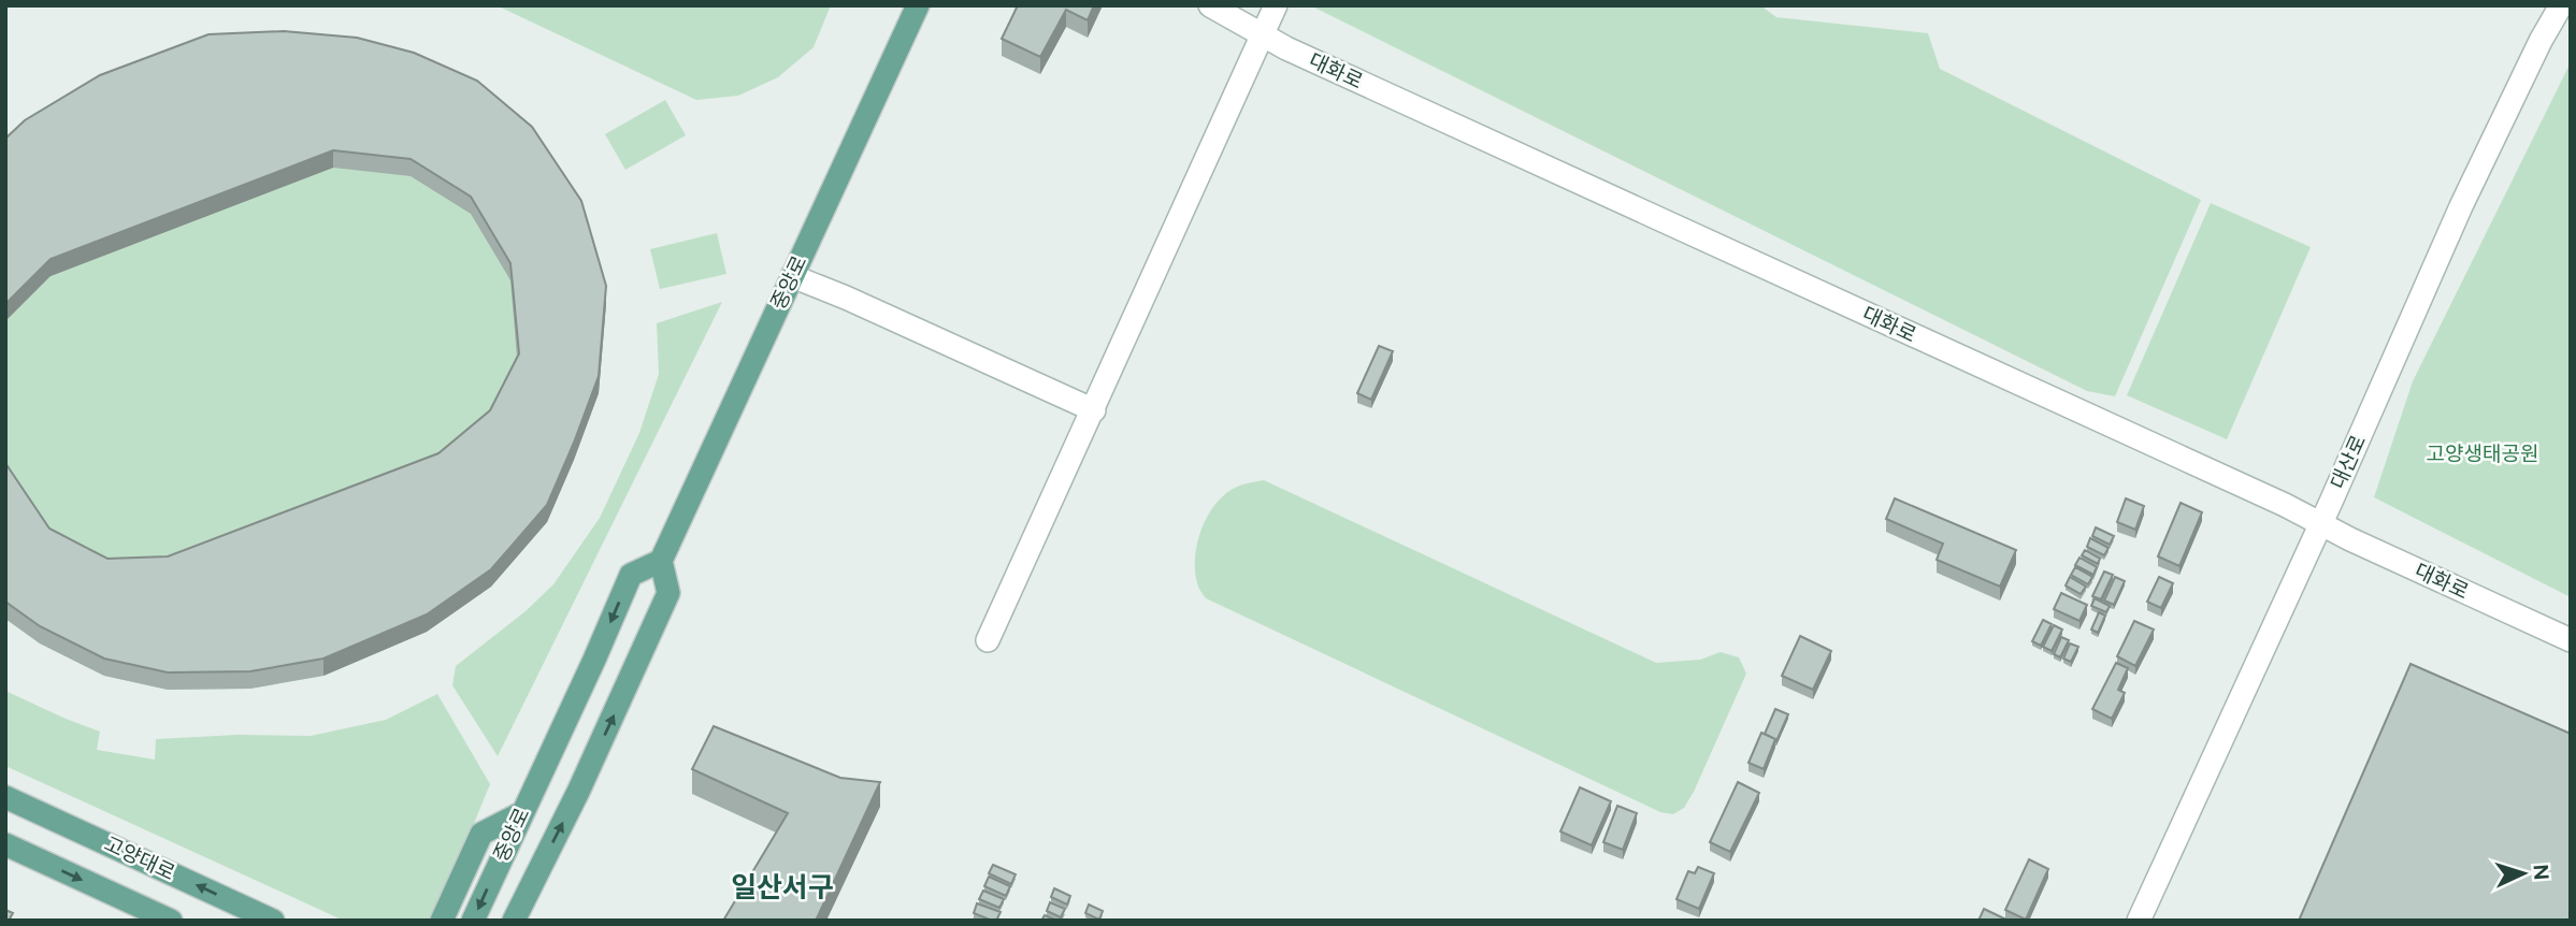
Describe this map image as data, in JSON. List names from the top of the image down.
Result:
{
  "streets": {
    "main road": ["중앙로", "고양대로"],
    "street": ["대화로", "대산로"]
  },
  "crossings": [
    ["대화로", "대산로"]
  ],
  "districts": ["일산서구"],
  "parks": ["고양생태공원"],
  "north": "right"
}
